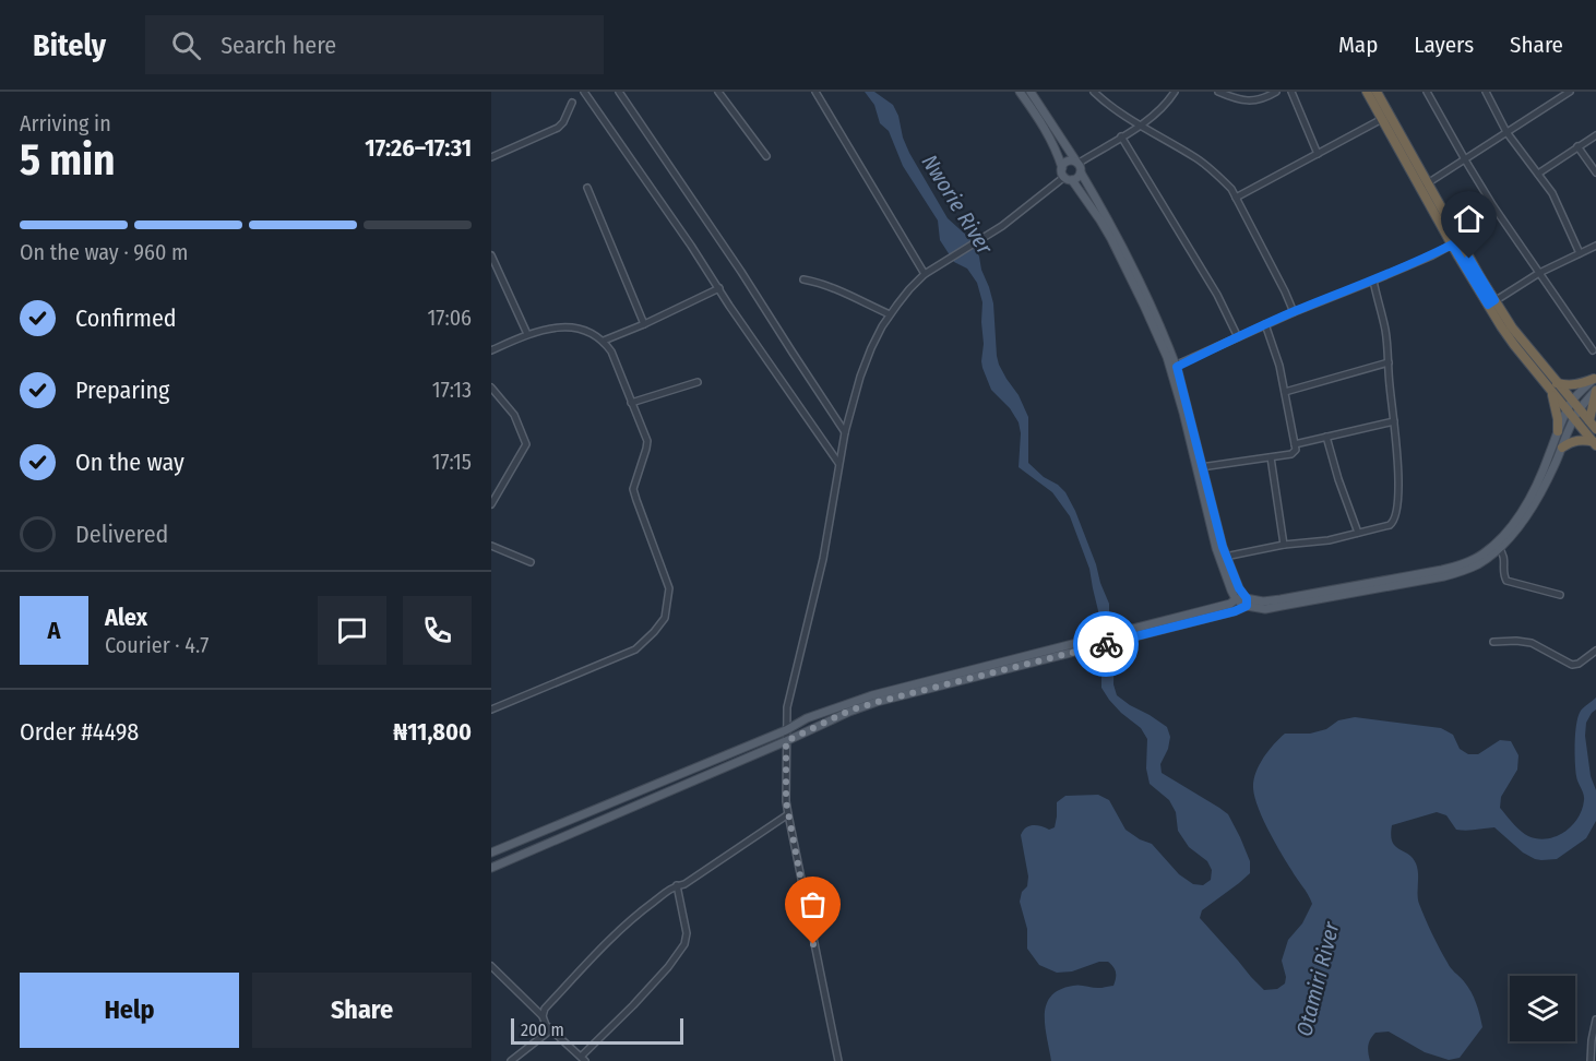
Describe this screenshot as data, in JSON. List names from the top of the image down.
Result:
{
  "water": ["Nworie River", "Otamiri River"],
  "scale_bar": "200 m",
  "page": {
    "header": "Bitely",
    "search": "Search here",
    "nav": ["Map", "Layers", "Share"],
    "heading": ["5 min", "Arriving in", "17:26–17:31"],
    "panel": [
      "Alex",
      "Courier · 4.7",
      "Order #4498",
      "₦11,800"
    ],
    "bar": "On the way · 960 m",
    "list": [
      ["Confirmed", "17:06"],
      ["Preparing", "17:13"],
      ["On the way", "17:15"],
      "Delivered"
    ],
    "round": "A",
    "buttons": ["Help", "Share"],
    "scale": "200 m"
  }
}
